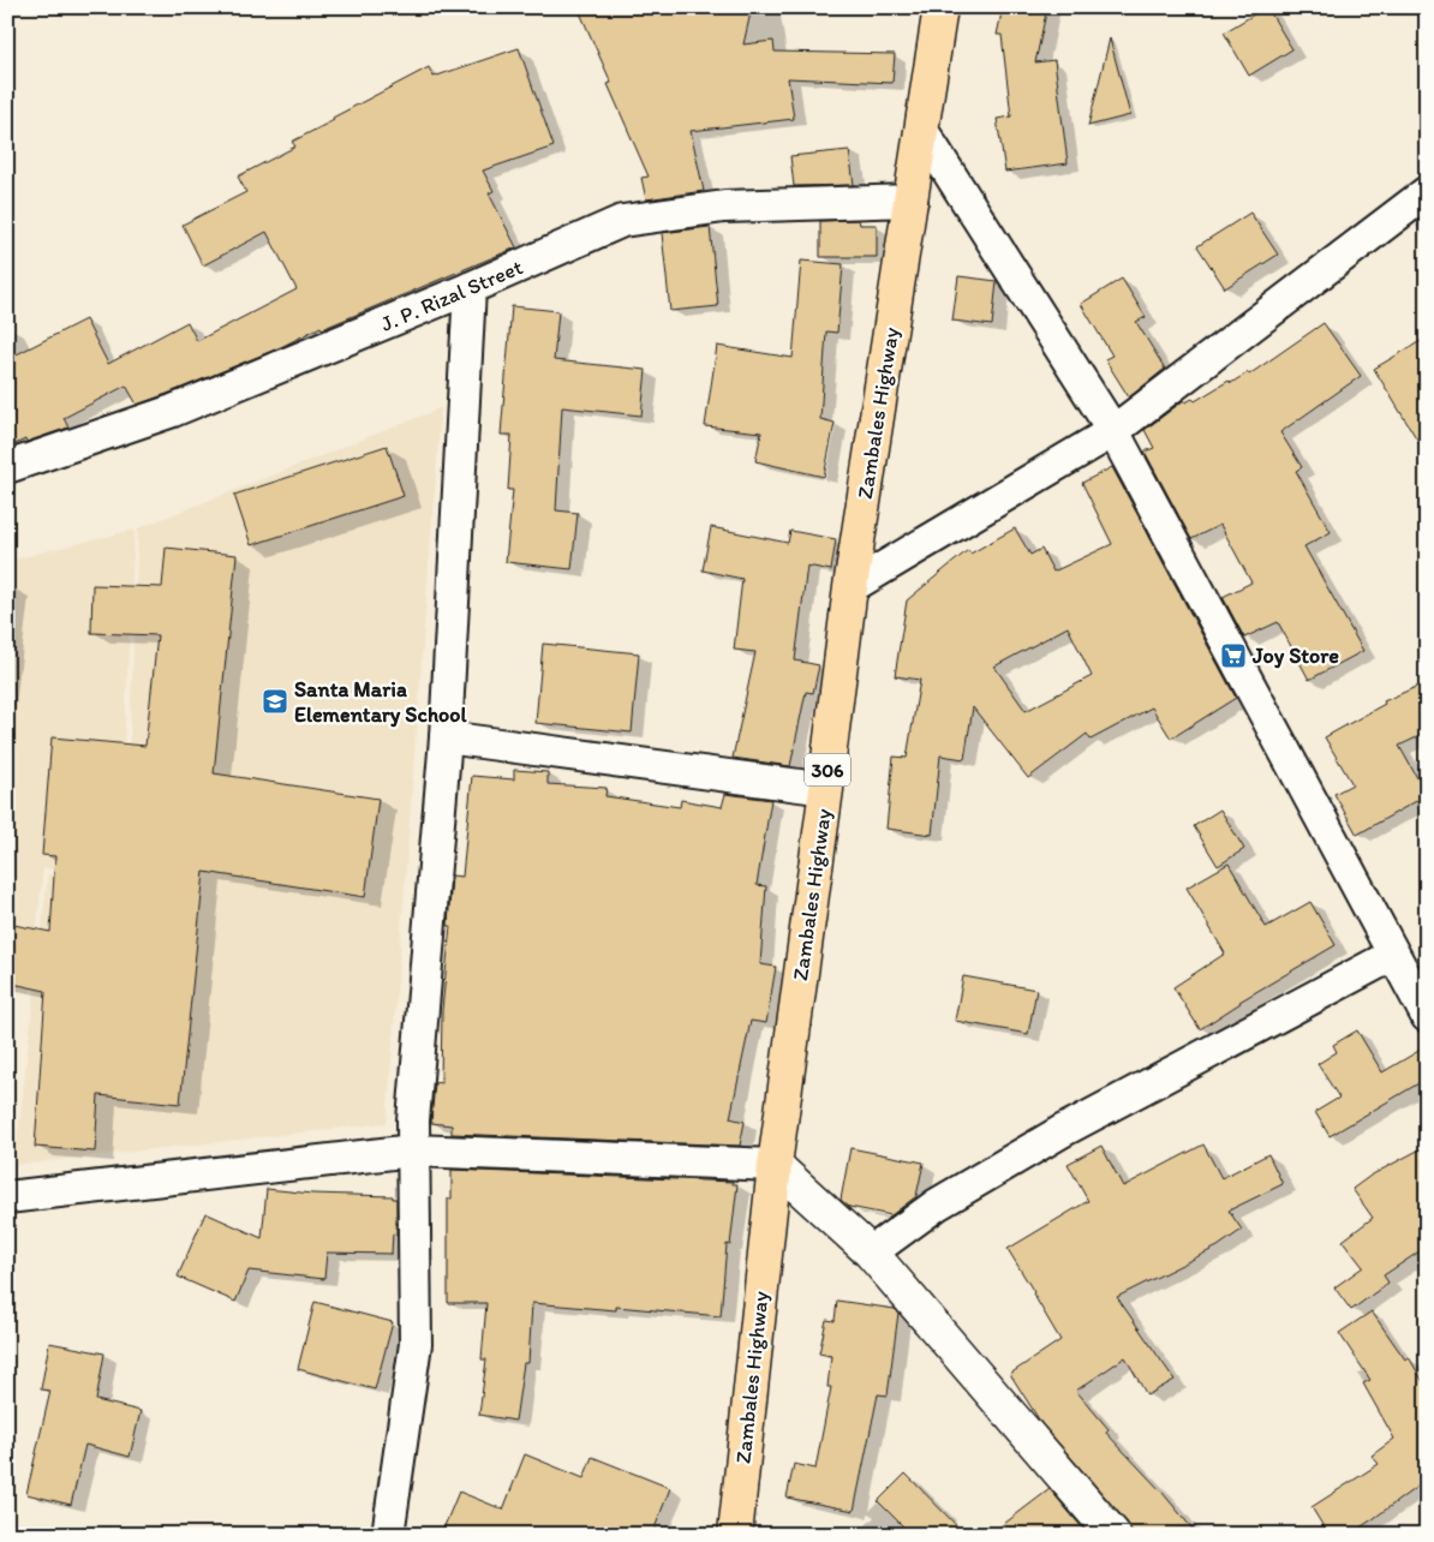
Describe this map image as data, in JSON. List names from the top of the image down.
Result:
{
  "streets": {
    "main road": ["Zambales Highway", "306"],
    "street": ["J. P. Rizal Street"]
  },
  "crossings": [
    ["J. P. Rizal Street", "Zambales Highway"]
  ],
  "places": {
    "supermarket": ["Joy Store"],
    "school or university": ["Santa Maria Elementary School"]
  }
}
